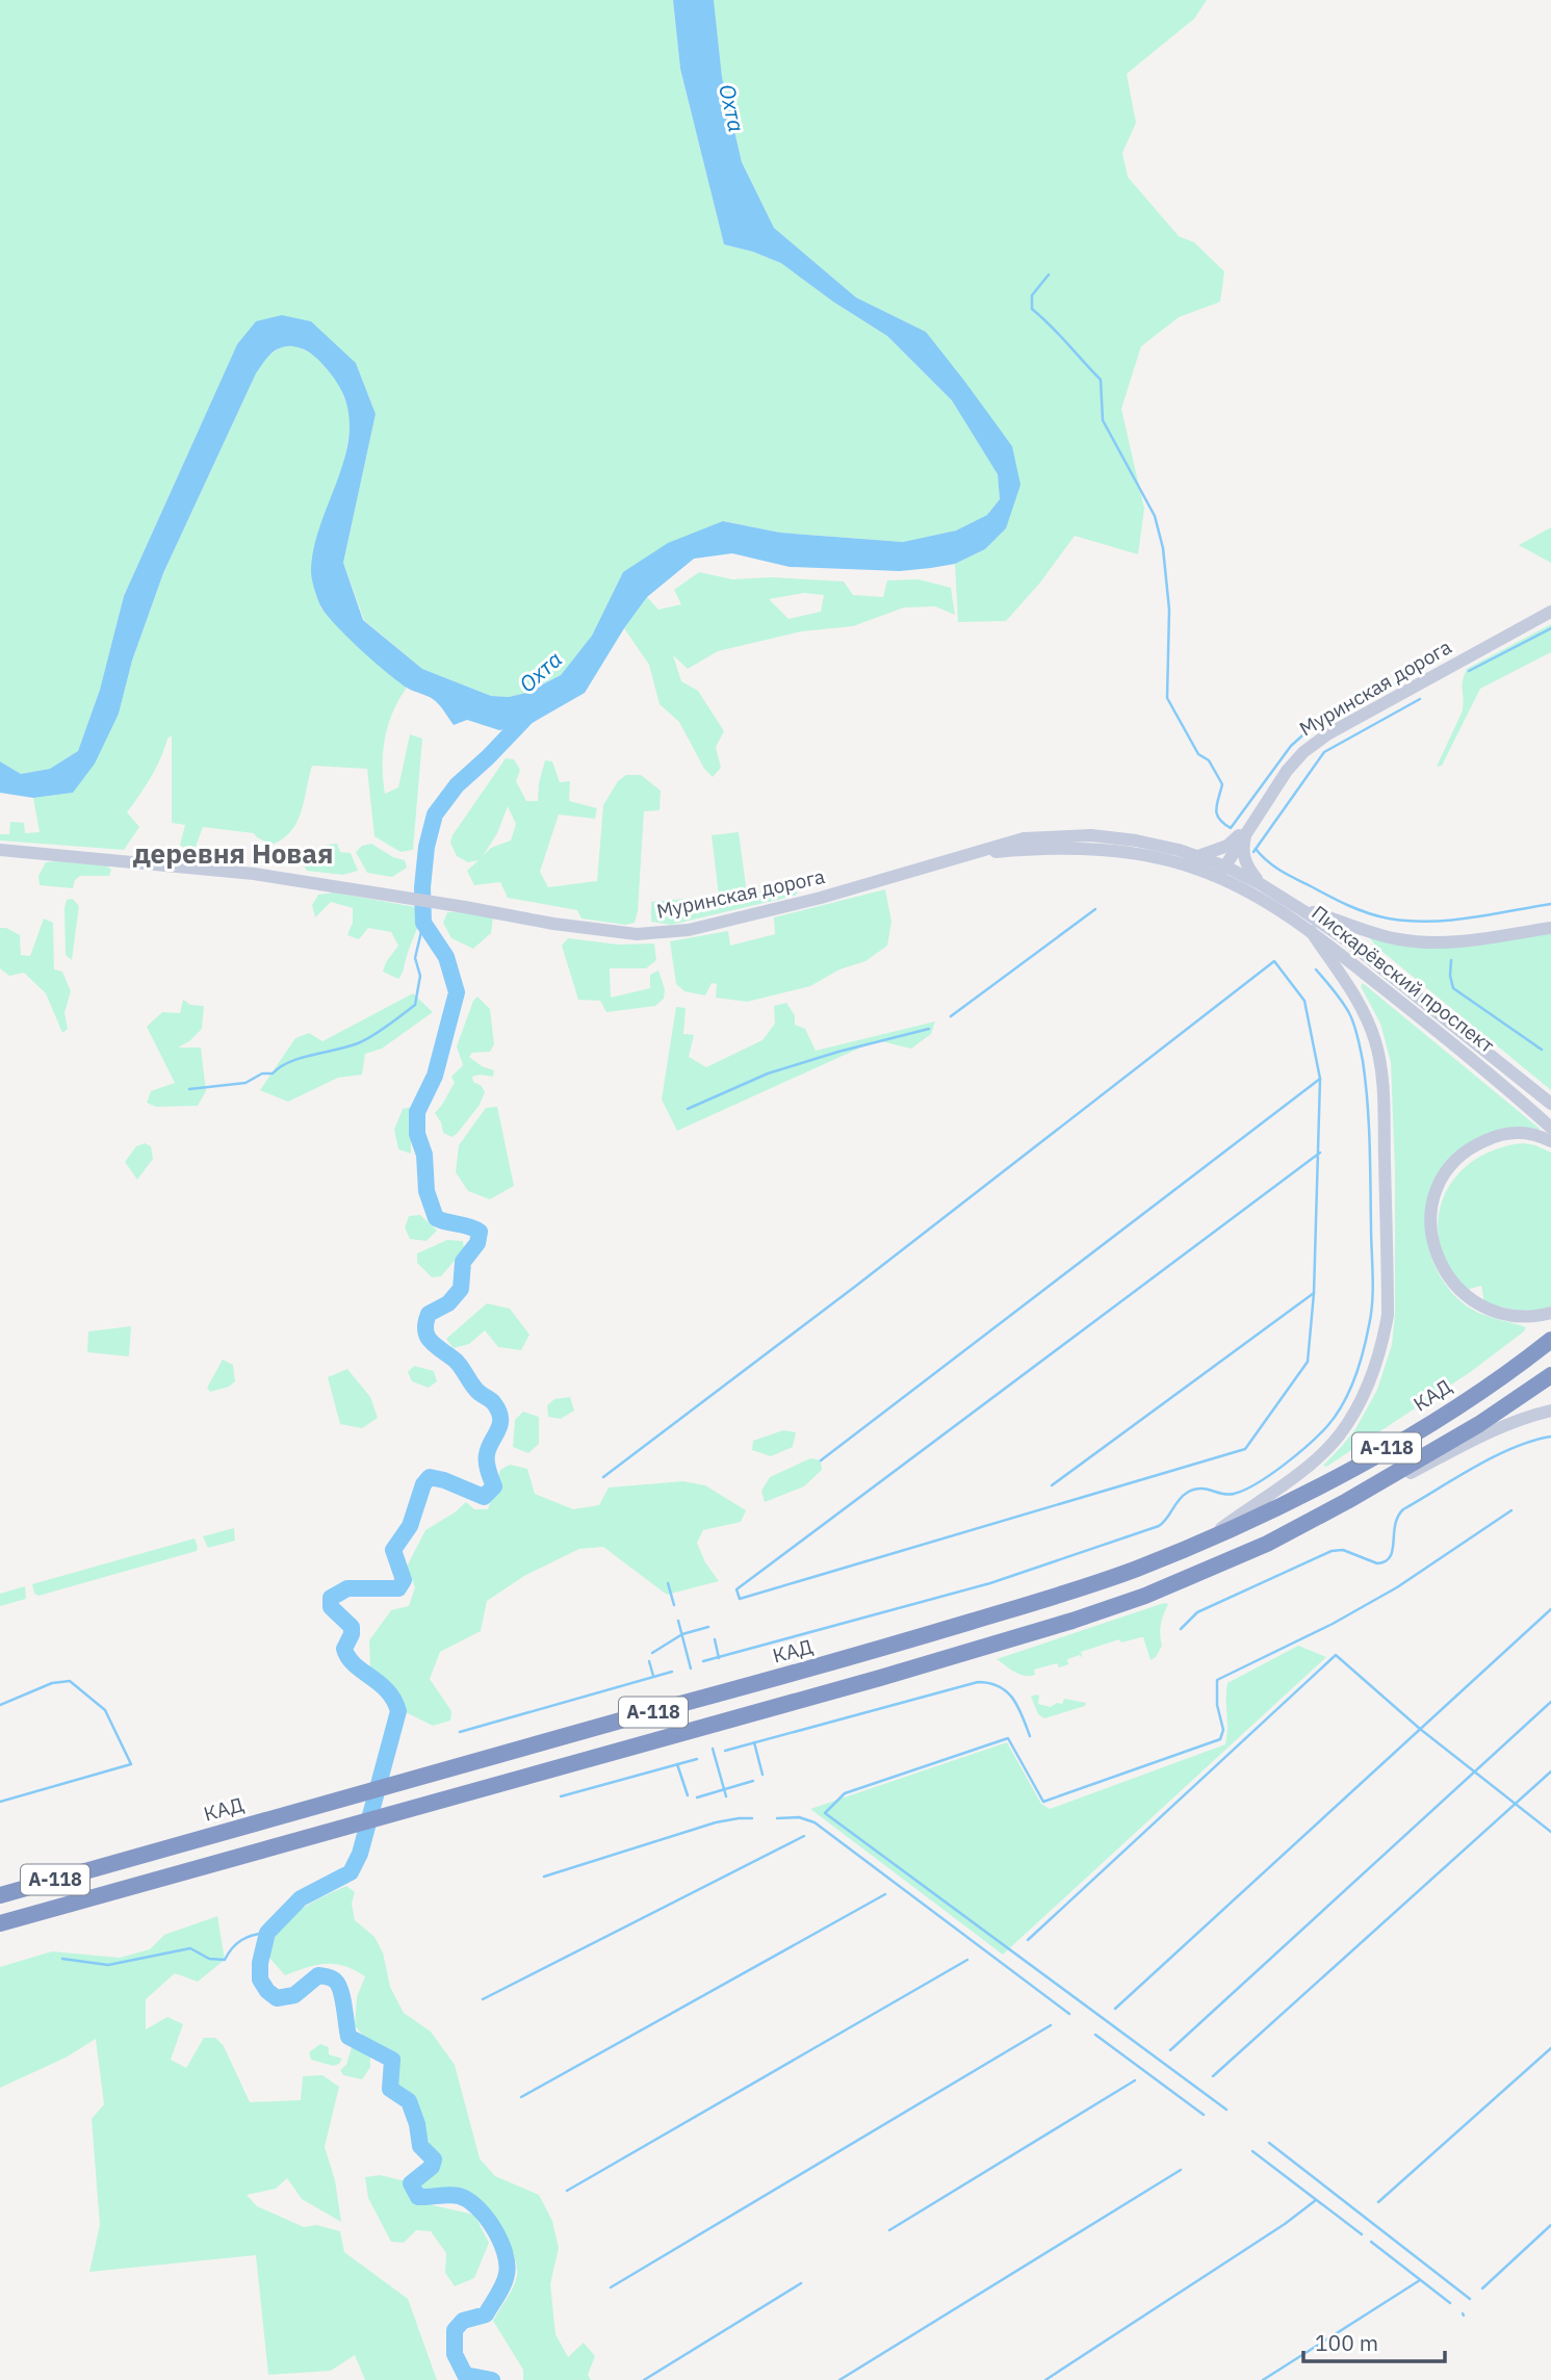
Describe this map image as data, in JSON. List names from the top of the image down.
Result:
{
  "streets": {
    "highway": ["КАД", "А-118"],
    "street": ["Муринская дорога", "Пискарёвский проспект"]
  },
  "crossings": [
    ["Муринская дорога", "Пискарёвский проспект"]
  ],
  "districts": ["деревня Новая"],
  "water": ["Охта"],
  "scale_bar": "100 m"
}
